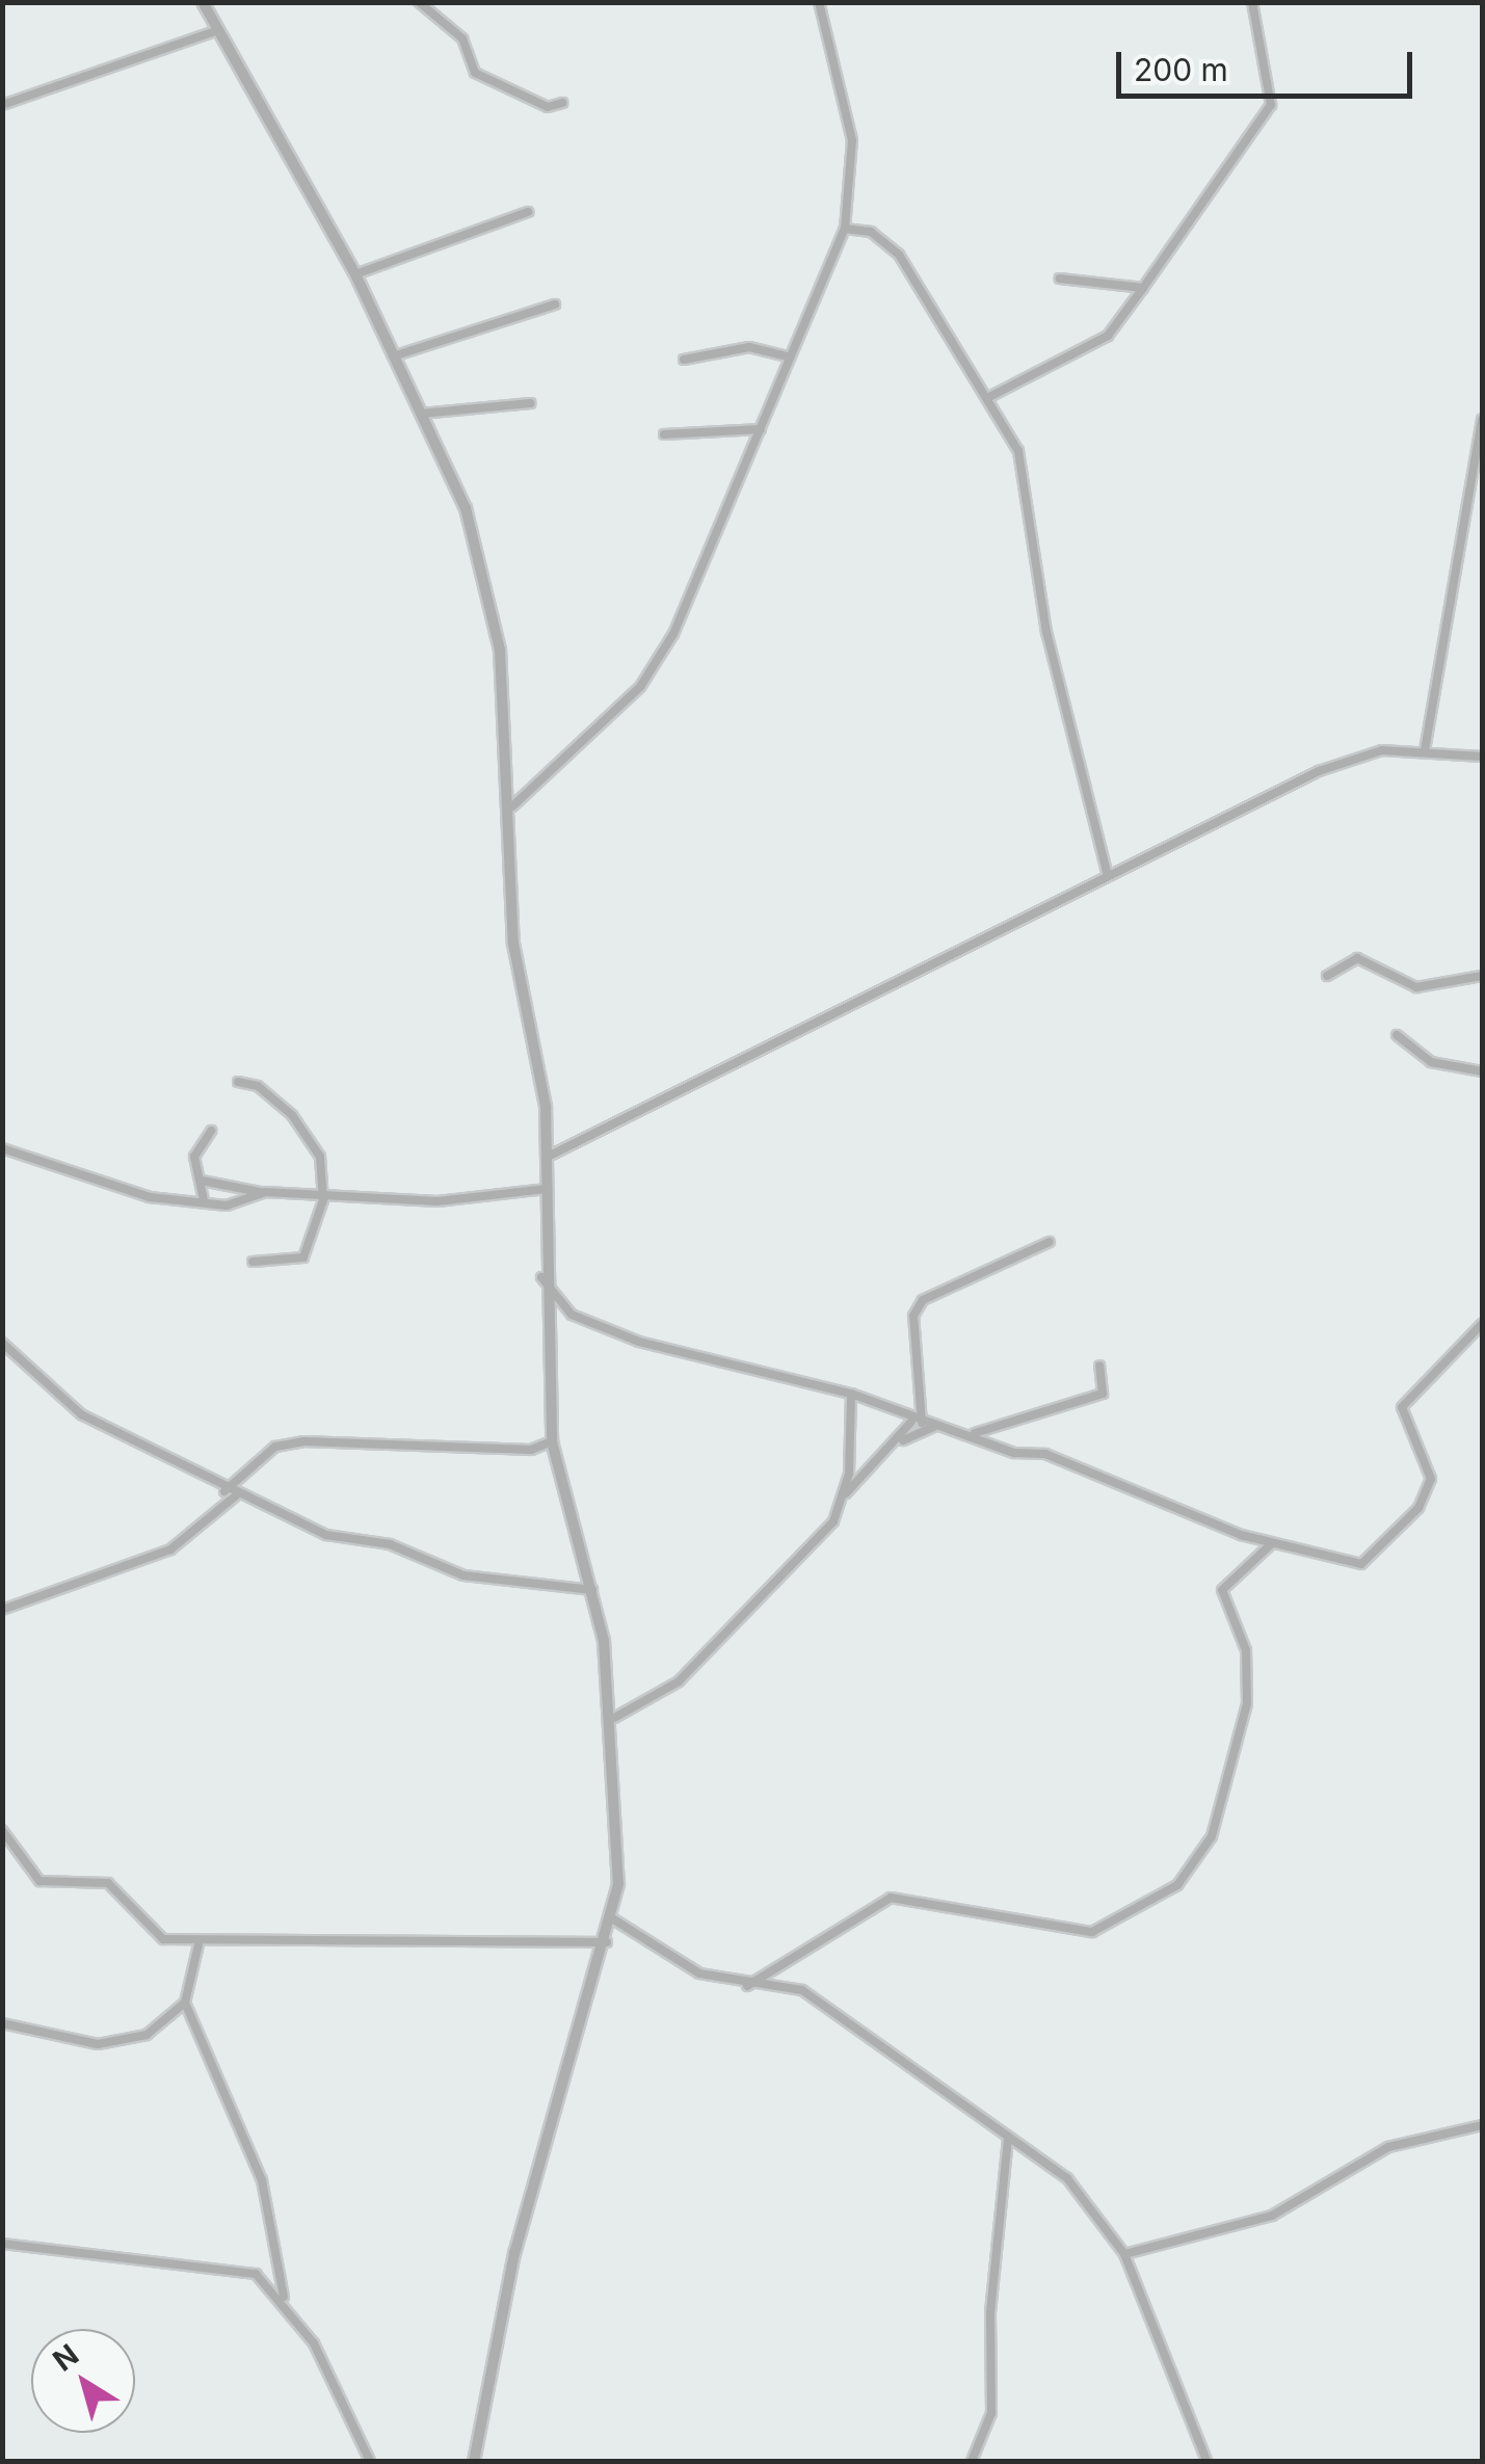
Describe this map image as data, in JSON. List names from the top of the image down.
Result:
{
  "scale_bar": "200 m",
  "north": "top left"
}
